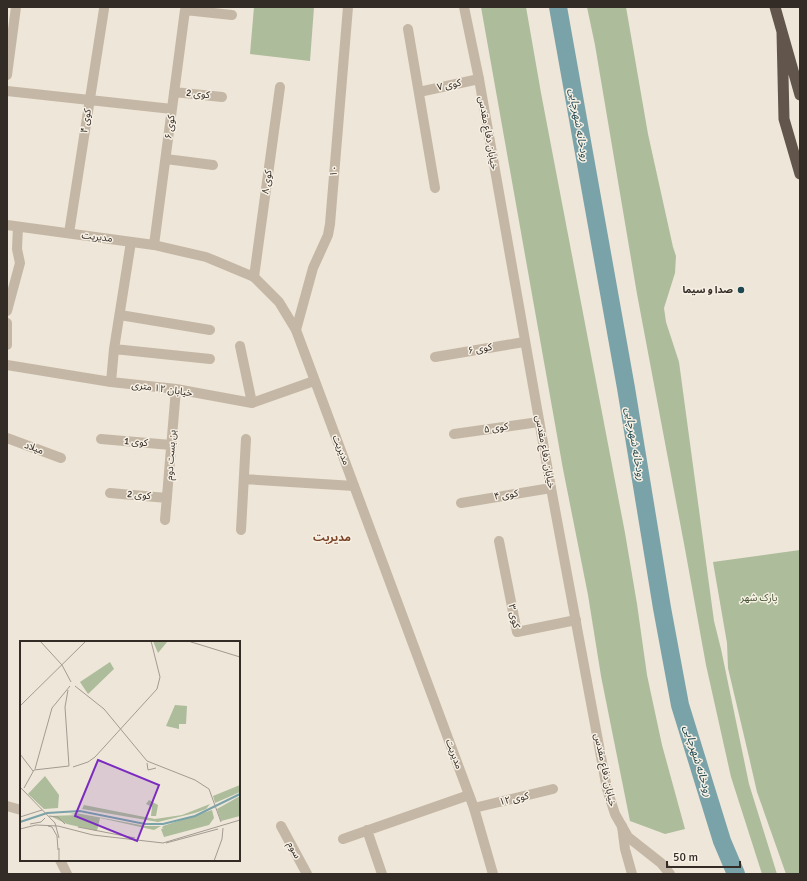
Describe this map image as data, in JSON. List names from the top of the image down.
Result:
{
  "streets": {
    "street": [
      "کوی ۷",
      "کوی 2",
      "کوی ۴",
      "کوی ۶",
      "خیابان دفاع مقدس",
      "۱۰",
      "کوی ۸",
      "مدیریت",
      "خیابان ۱۲ متری",
      "کوی ۵",
      "کوی 1",
      "میلاد",
      "بن بست دوم",
      "کوی ۳",
      "کوی ۱۲",
      "سوم"
    ]
  },
  "crossings": [
    ["کوی ۷", "خیابان دفاع مقدس"],
    ["کوی 2", "کوی ۶"],
    ["کوی 2", "بن بست دوم"],
    ["کوی ۴", "خیابان دفاع مقدس"],
    ["کوی ۴", "مدیریت"],
    ["کوی ۶", "خیابان دفاع مقدس"],
    ["کوی ۶", "مدیریت"],
    ["خیابان دفاع مقدس", "کوی ۵"],
    ["خیابان دفاع مقدس", "کوی ۳"],
    ["۱۰", "مدیریت"],
    ["کوی ۸", "مدیریت"],
    ["مدیریت", "کوی ۱۲"],
    ["خیابان ۱۲ متری", "بن بست دوم"],
    ["کوی 1", "بن بست دوم"]
  ],
  "districts": ["مدیریت"],
  "water": ["رودخانه شهرچایی"],
  "parks": ["پارک شهر"],
  "places": ["صدا و سیما"],
  "scale_bar": "50 m"
}
